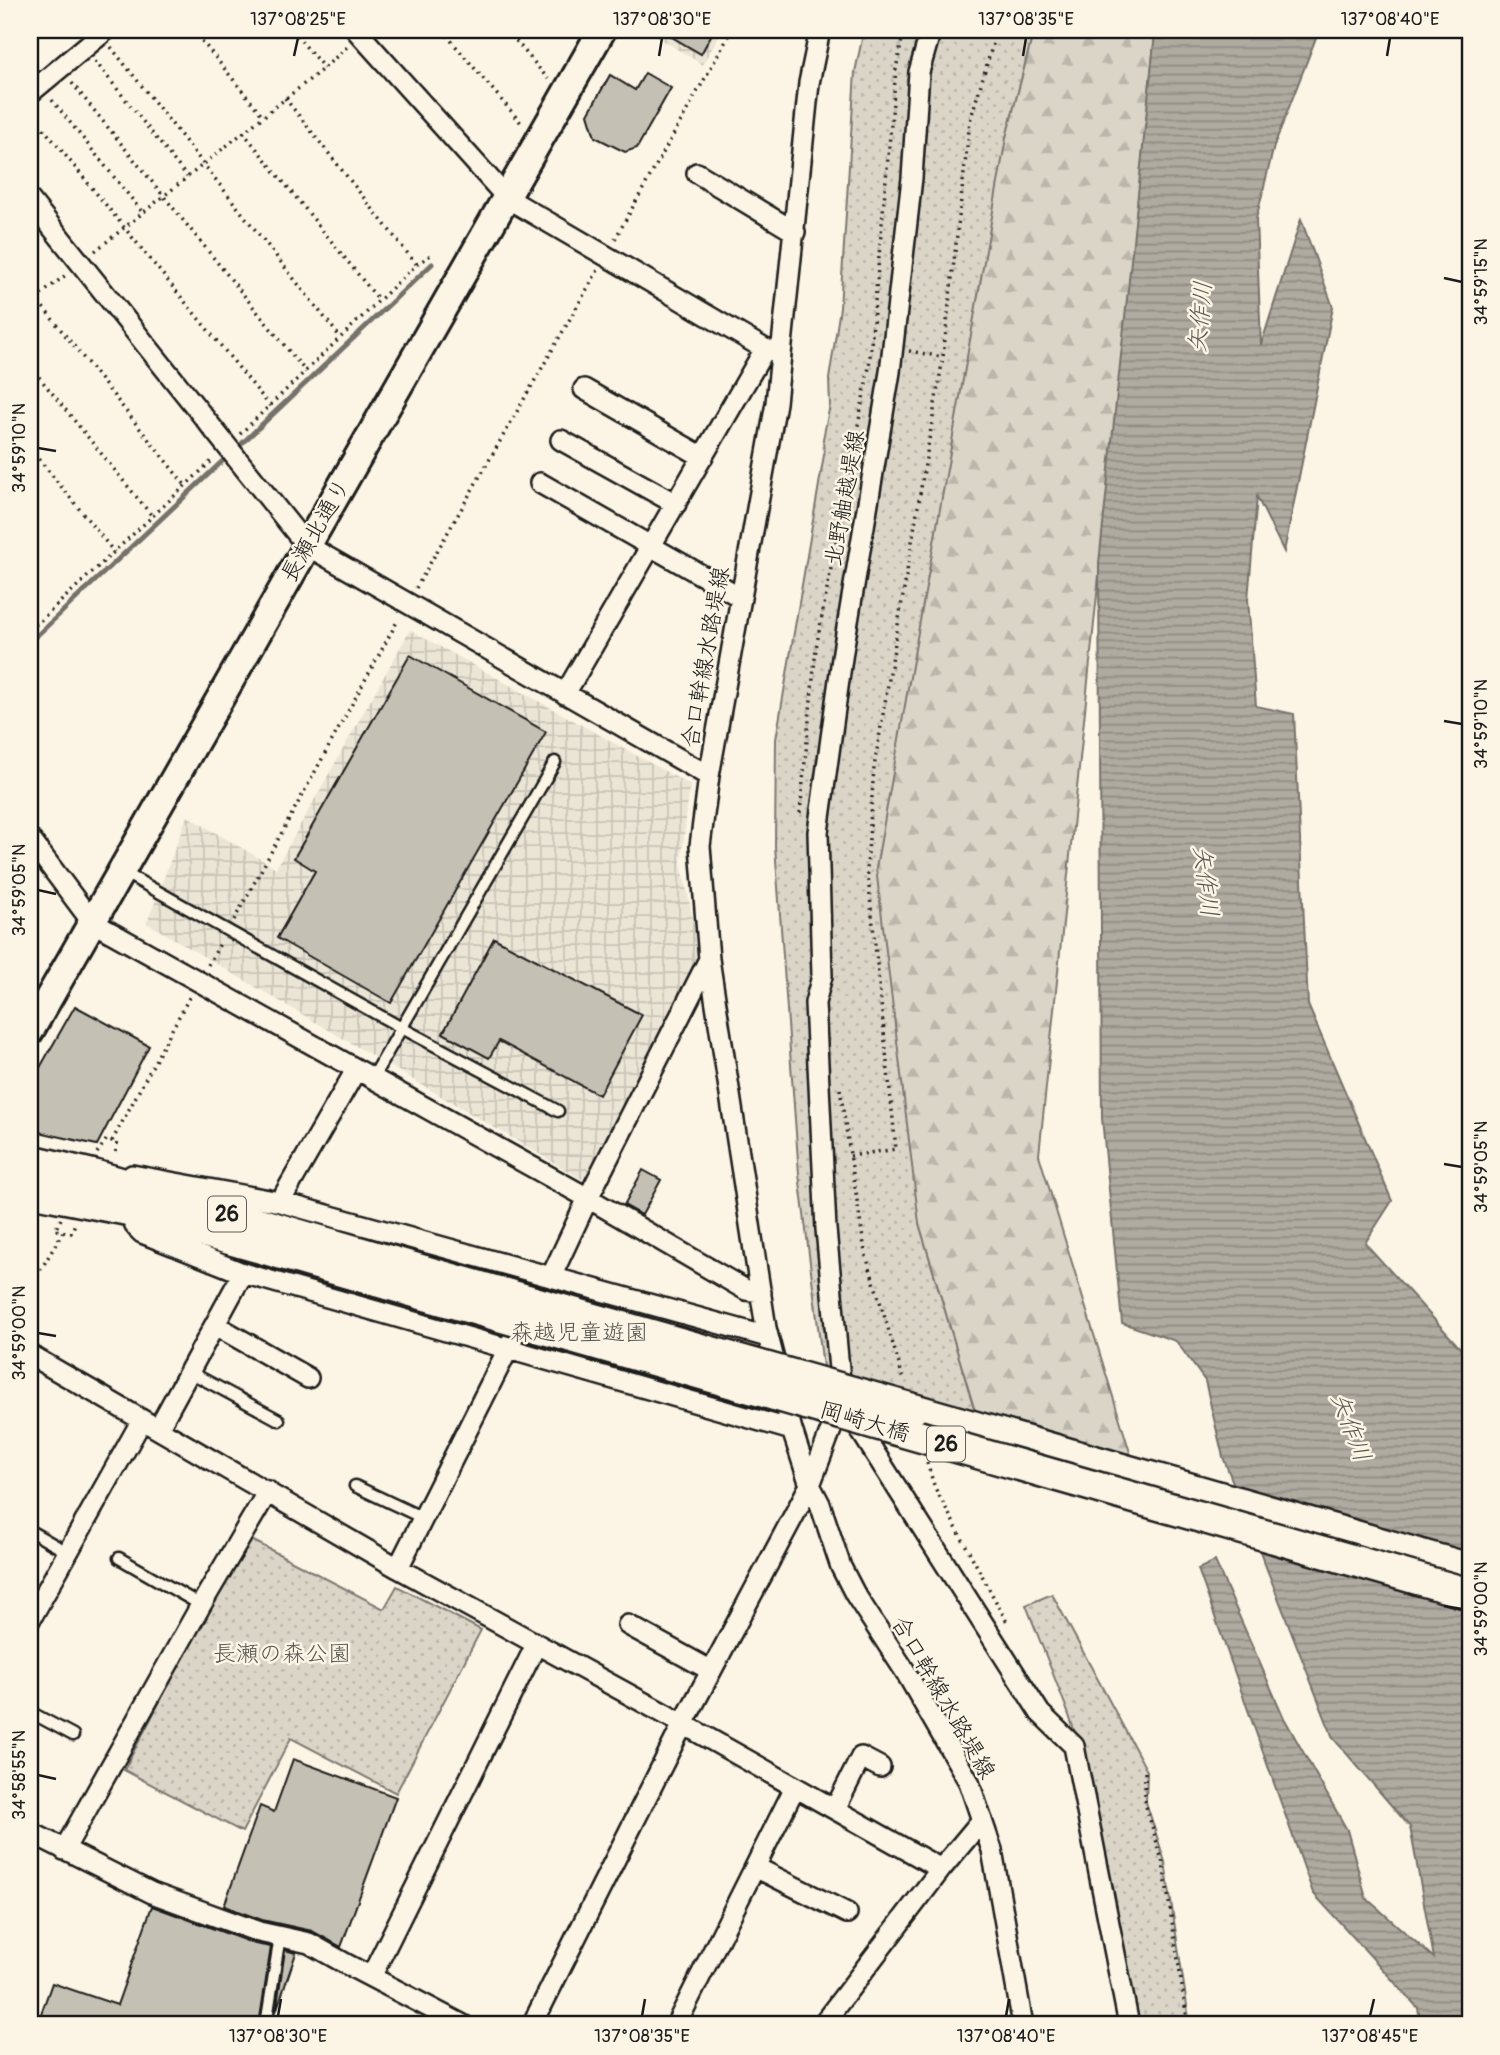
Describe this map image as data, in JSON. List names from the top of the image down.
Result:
{
  "streets": {
    "main road": ["26", "岡崎大橋"],
    "street": ["北野舳越堤線", "長瀬北通り", "合口幹線水路堤線"]
  },
  "crossings": [
    ["26", "岡崎大橋"]
  ],
  "water": ["矢作川"],
  "parks": ["森越児童遊園", "長瀬の森公園"],
  "coordinates": [
    "137°08'25\"E",
    "137°08'30\"E",
    "137°08'35\"E",
    "137°08'40\"E",
    "34°59'15\"N",
    "34°59'10\"N",
    "34°59'05\"N",
    "34°59'00\"N",
    "34°58'55\"N",
    "137°08'45\"E"
  ]
}
